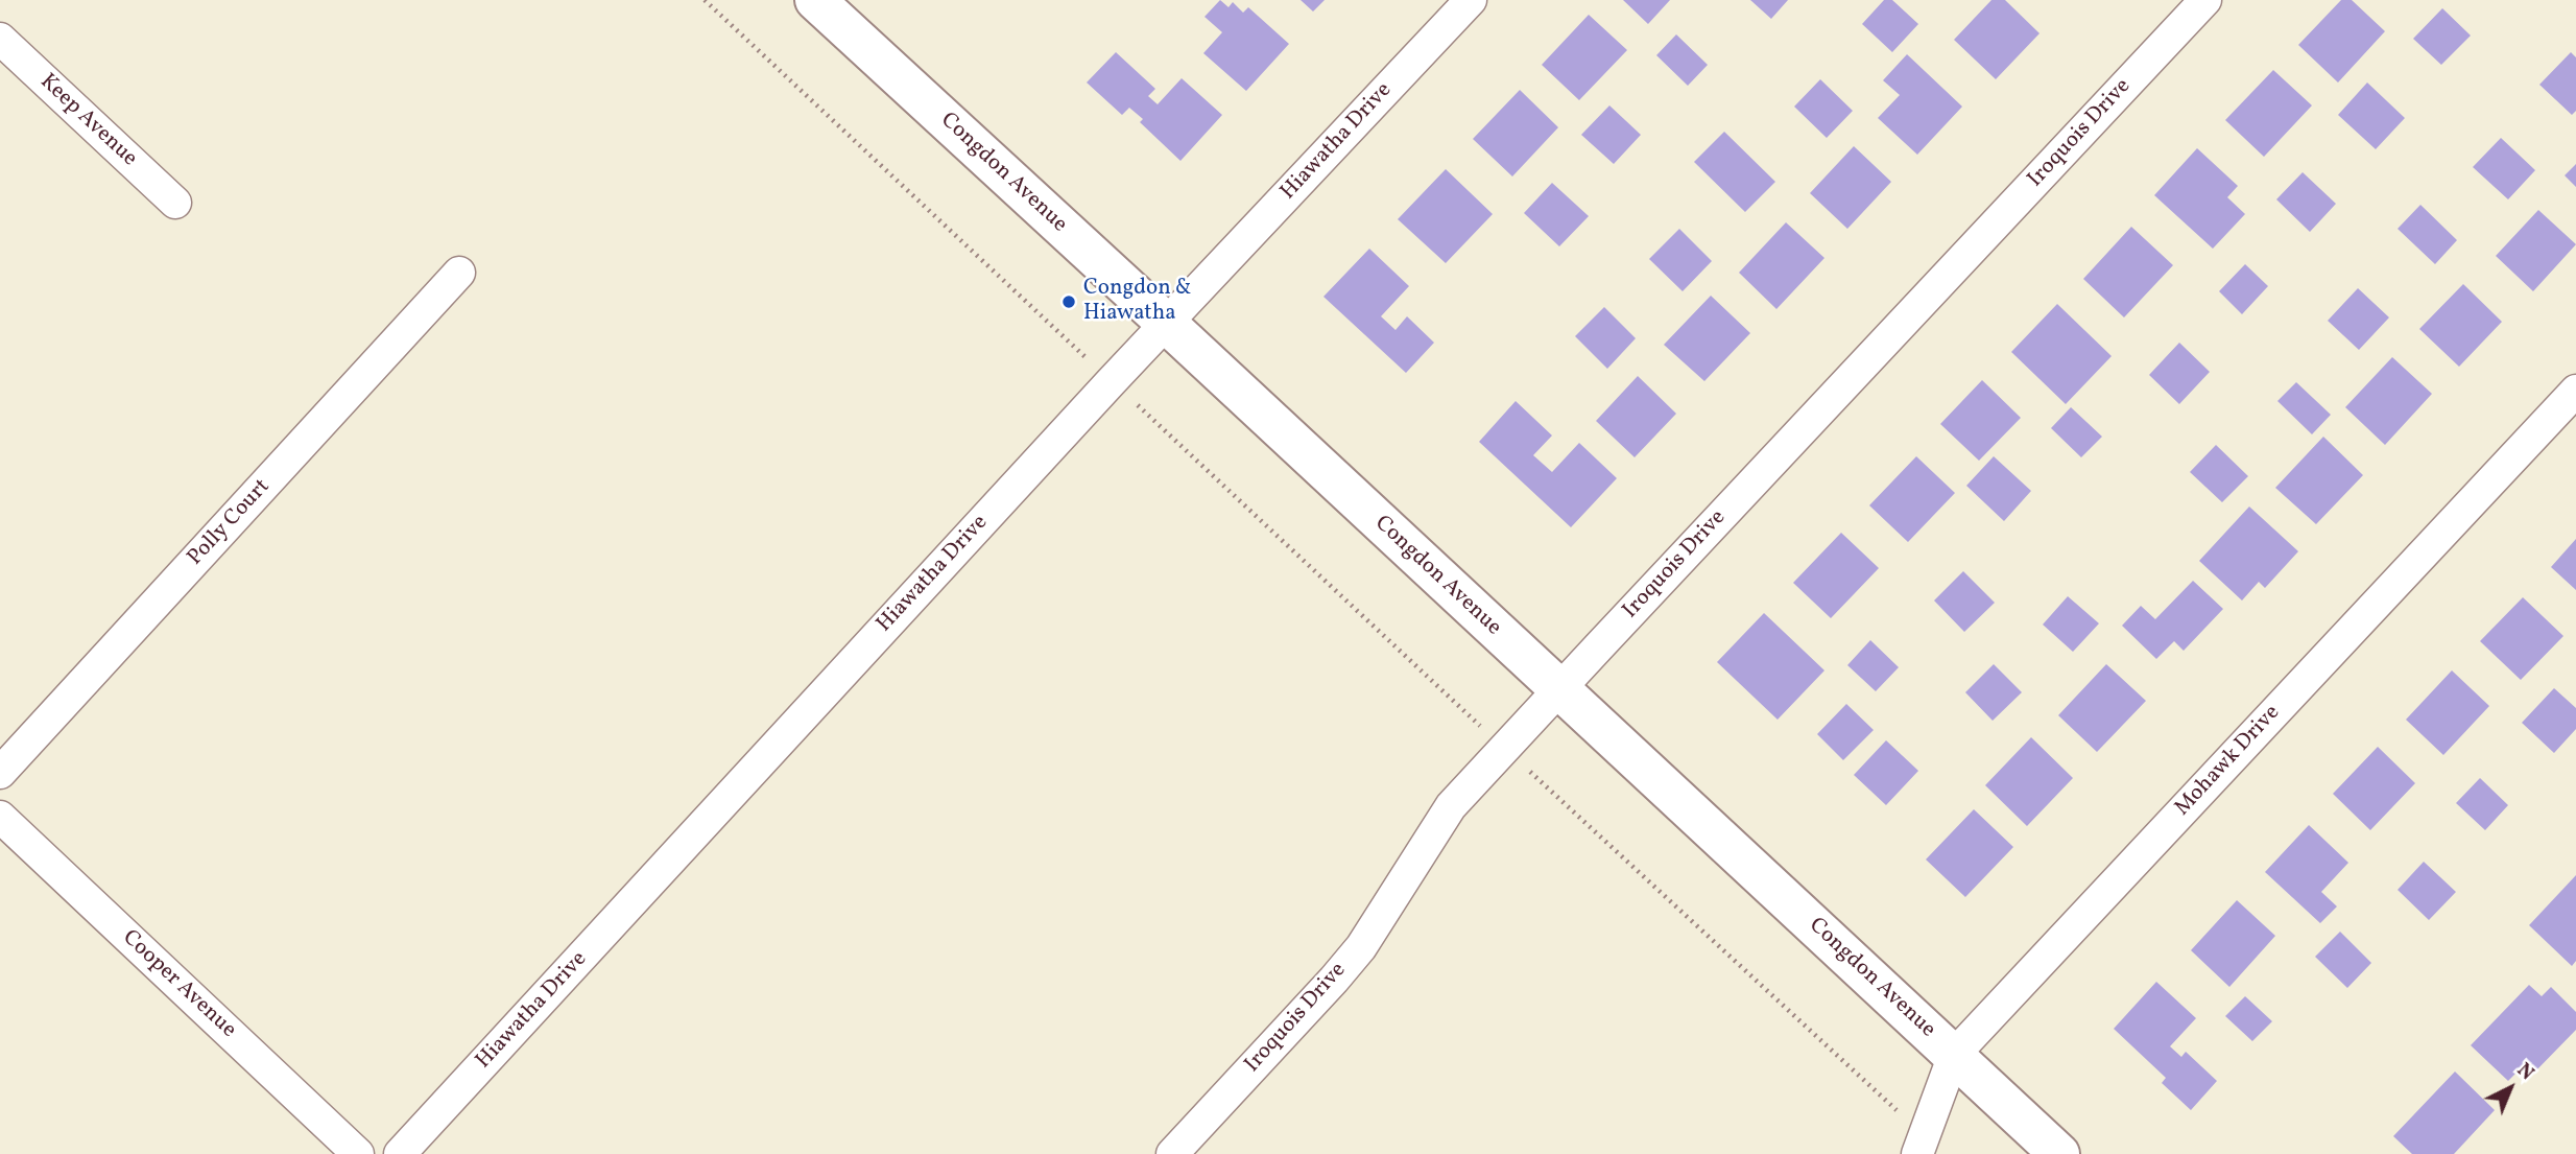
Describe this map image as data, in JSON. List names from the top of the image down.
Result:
{
  "streets": {
    "street": [
      "Keep Avenue",
      "Iroquois Drive",
      "Hiawatha Drive",
      "Congdon Avenue",
      "Polly Court",
      "Mohawk Drive",
      "Cooper Avenue"
    ]
  },
  "crossings": [
    ["Iroquois Drive", "Congdon Avenue"],
    ["Hiawatha Drive", "Congdon Avenue"],
    ["Congdon Avenue", "Mohawk Drive"]
  ],
  "places": ["Congdon & Hiawatha"],
  "north": "top right"
}
